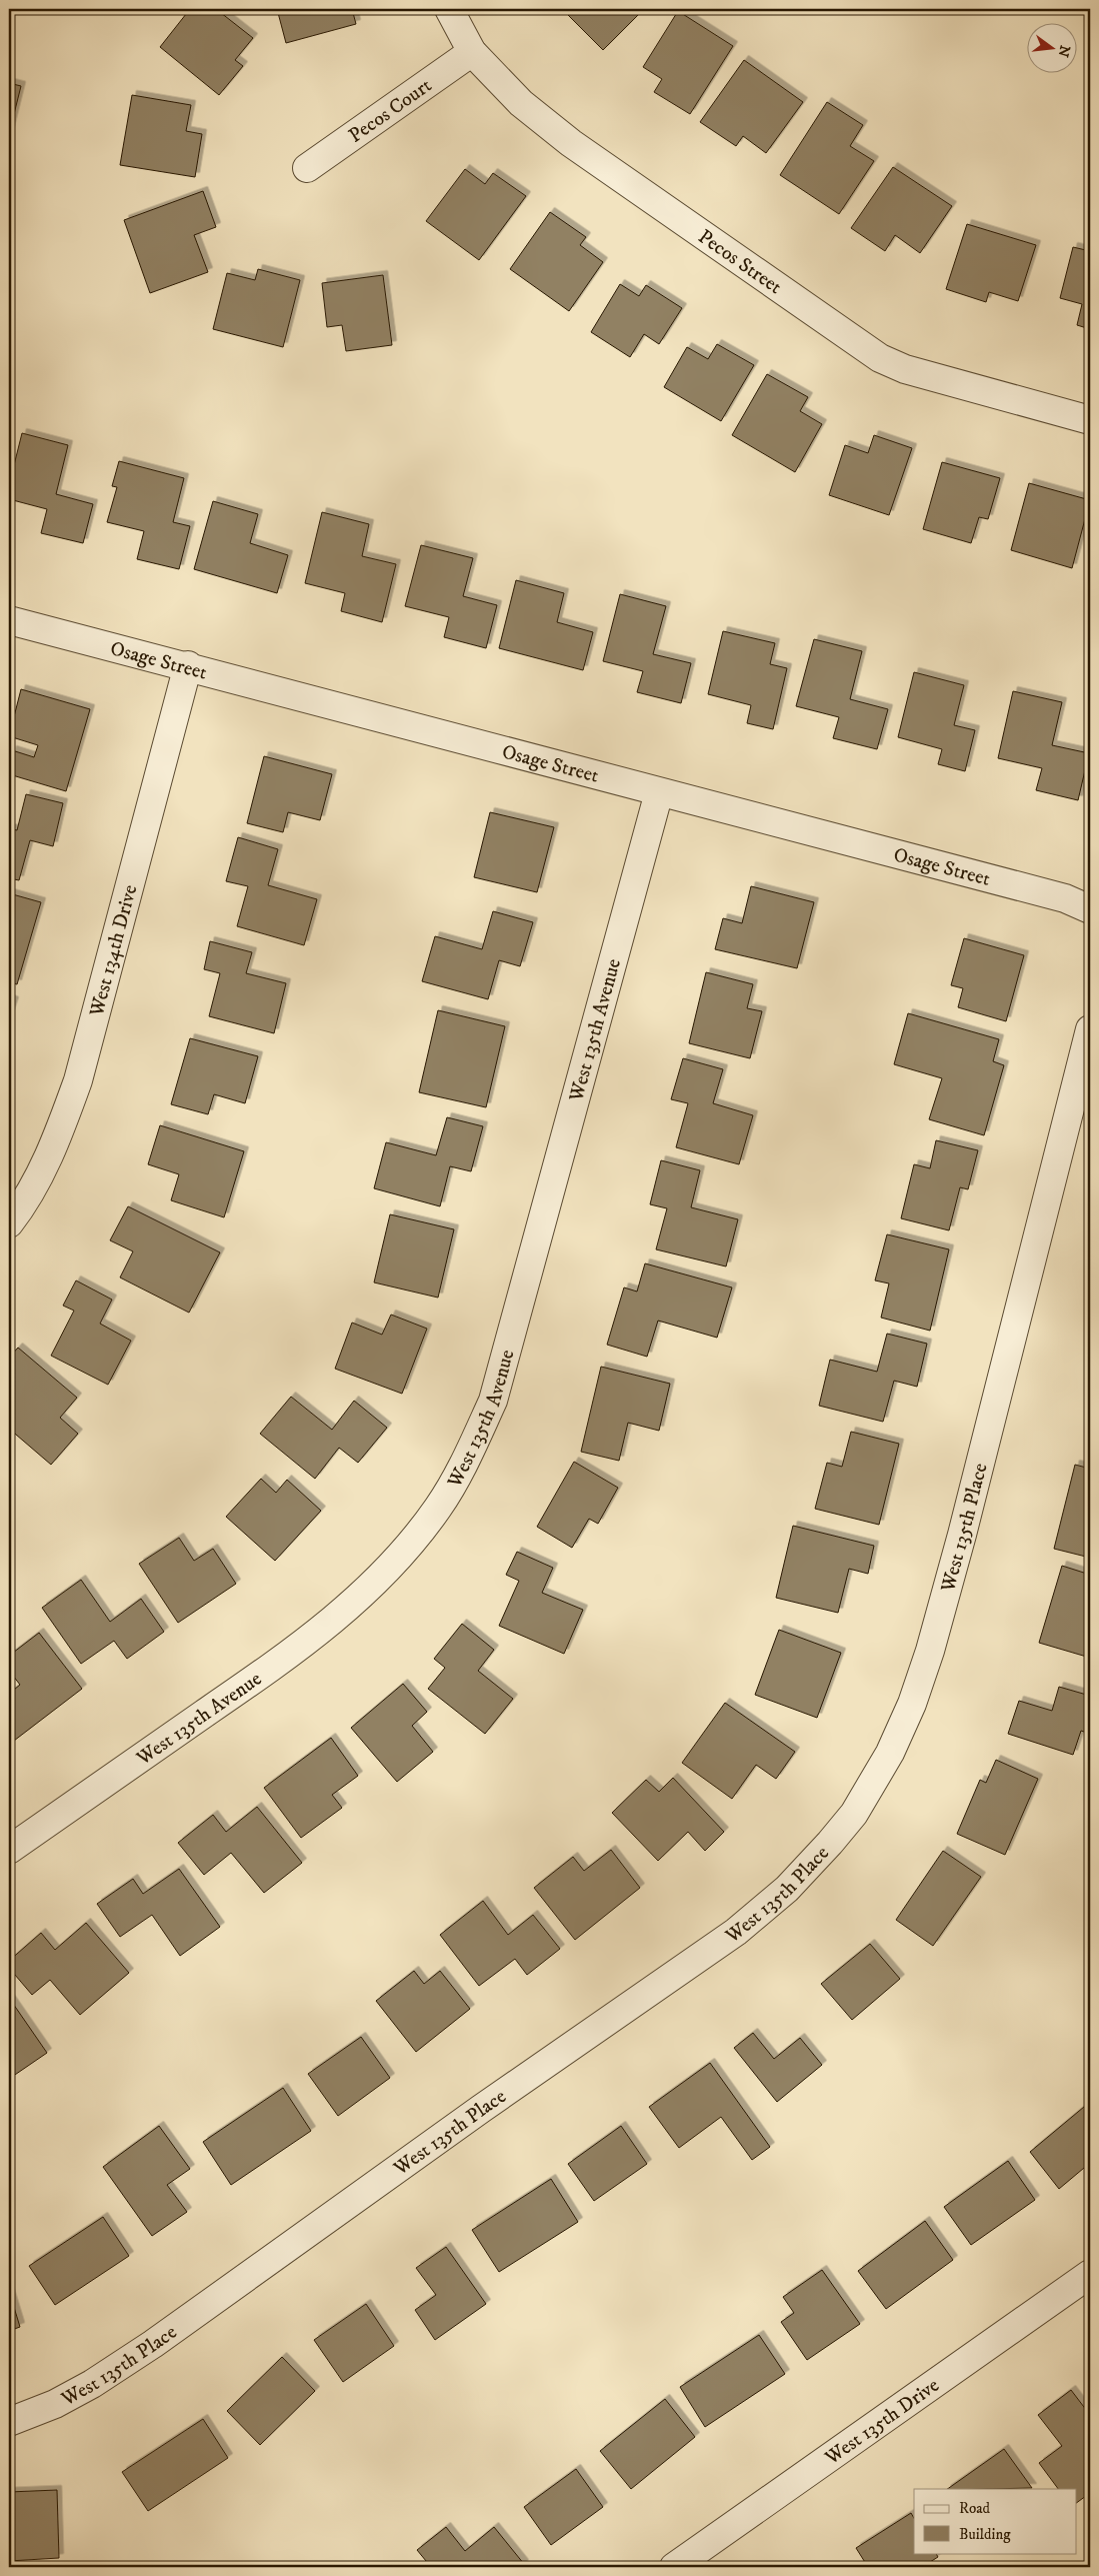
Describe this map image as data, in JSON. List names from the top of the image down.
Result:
{
  "streets": {
    "street": [
      "Pecos Court",
      "Pecos Street",
      "Osage Street",
      "West 134th Drive",
      "West 135th Avenue",
      "West 135th Place",
      "West 135th Drive"
    ]
  },
  "crossings": [
    ["Pecos Court", "Pecos Street"],
    ["Osage Street", "West 134th Drive"],
    ["Osage Street", "West 135th Avenue"]
  ],
  "legend": ["Road", "Building"],
  "north": "right"
}
